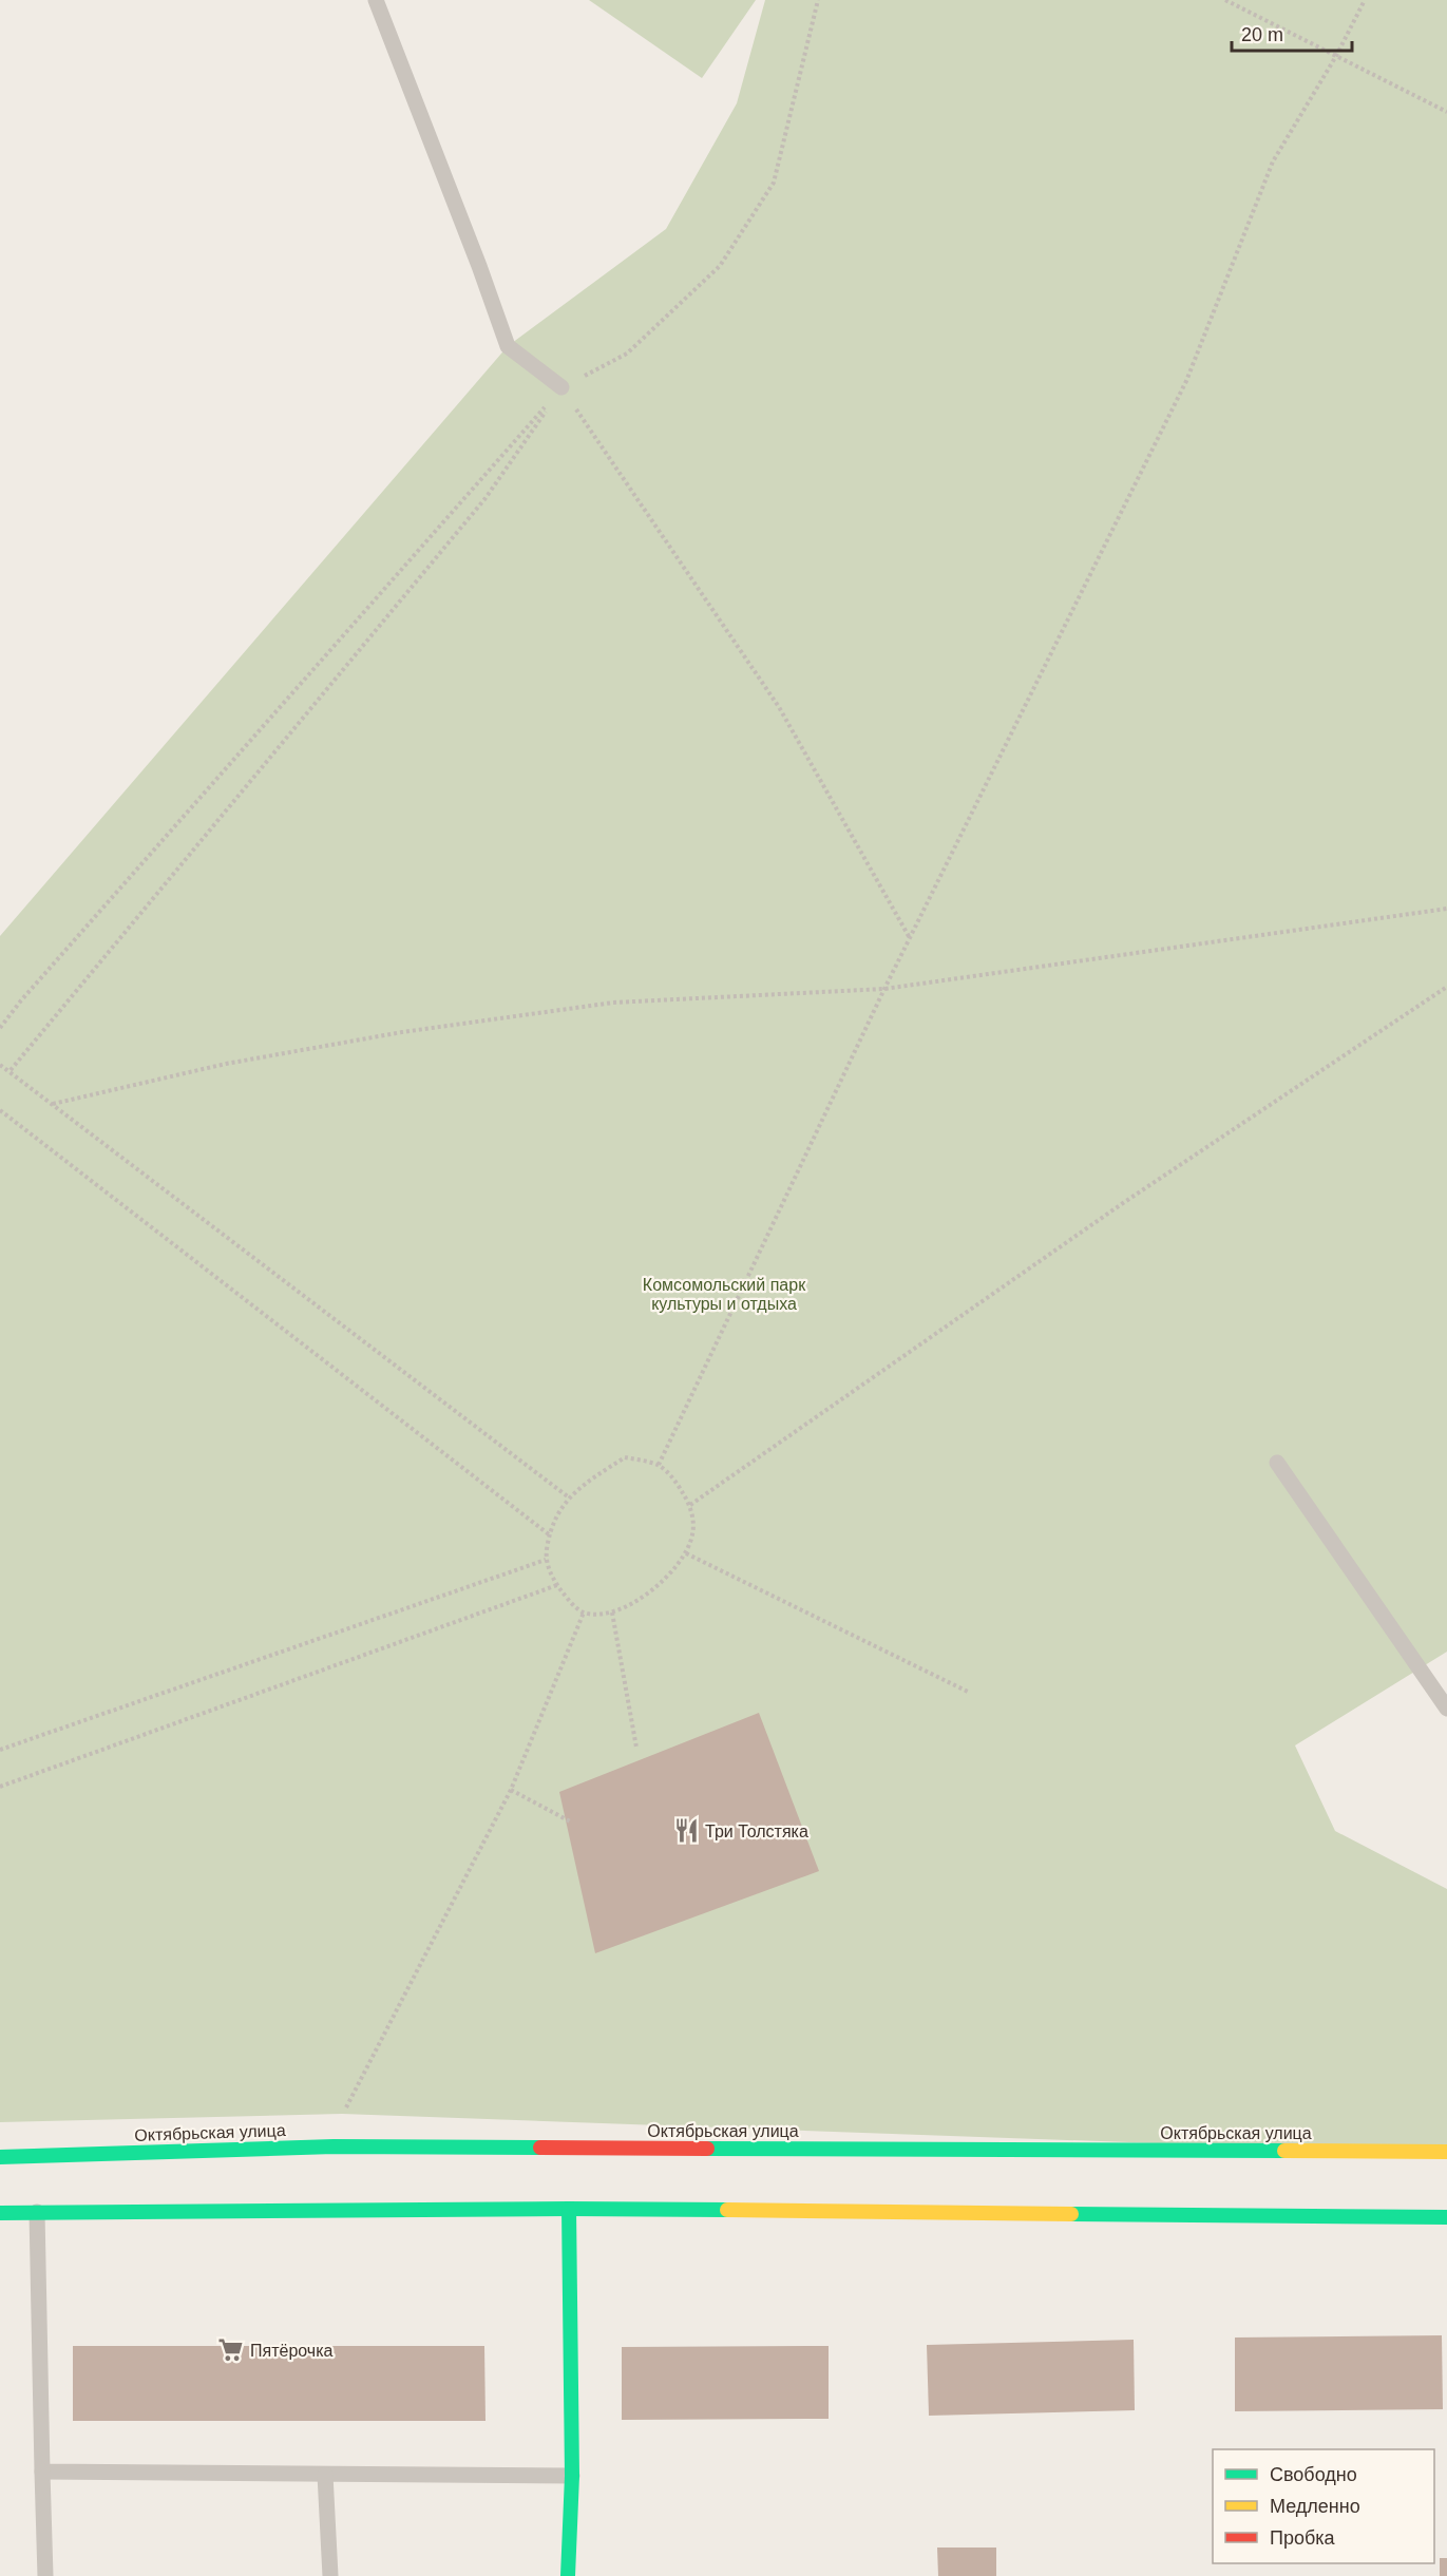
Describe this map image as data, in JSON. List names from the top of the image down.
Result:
{
  "streets": {
    "main road": ["Октябрьская улица"]
  },
  "parks": ["Комсомольский парк культуры и отдыха"],
  "places": {
    "restaurant": ["Три Толстяка"],
    "supermarket": ["Пятёрочка"]
  },
  "legend": ["Свободно", "Медленно", "Пробка"],
  "scale_bar": "20 m"
}
